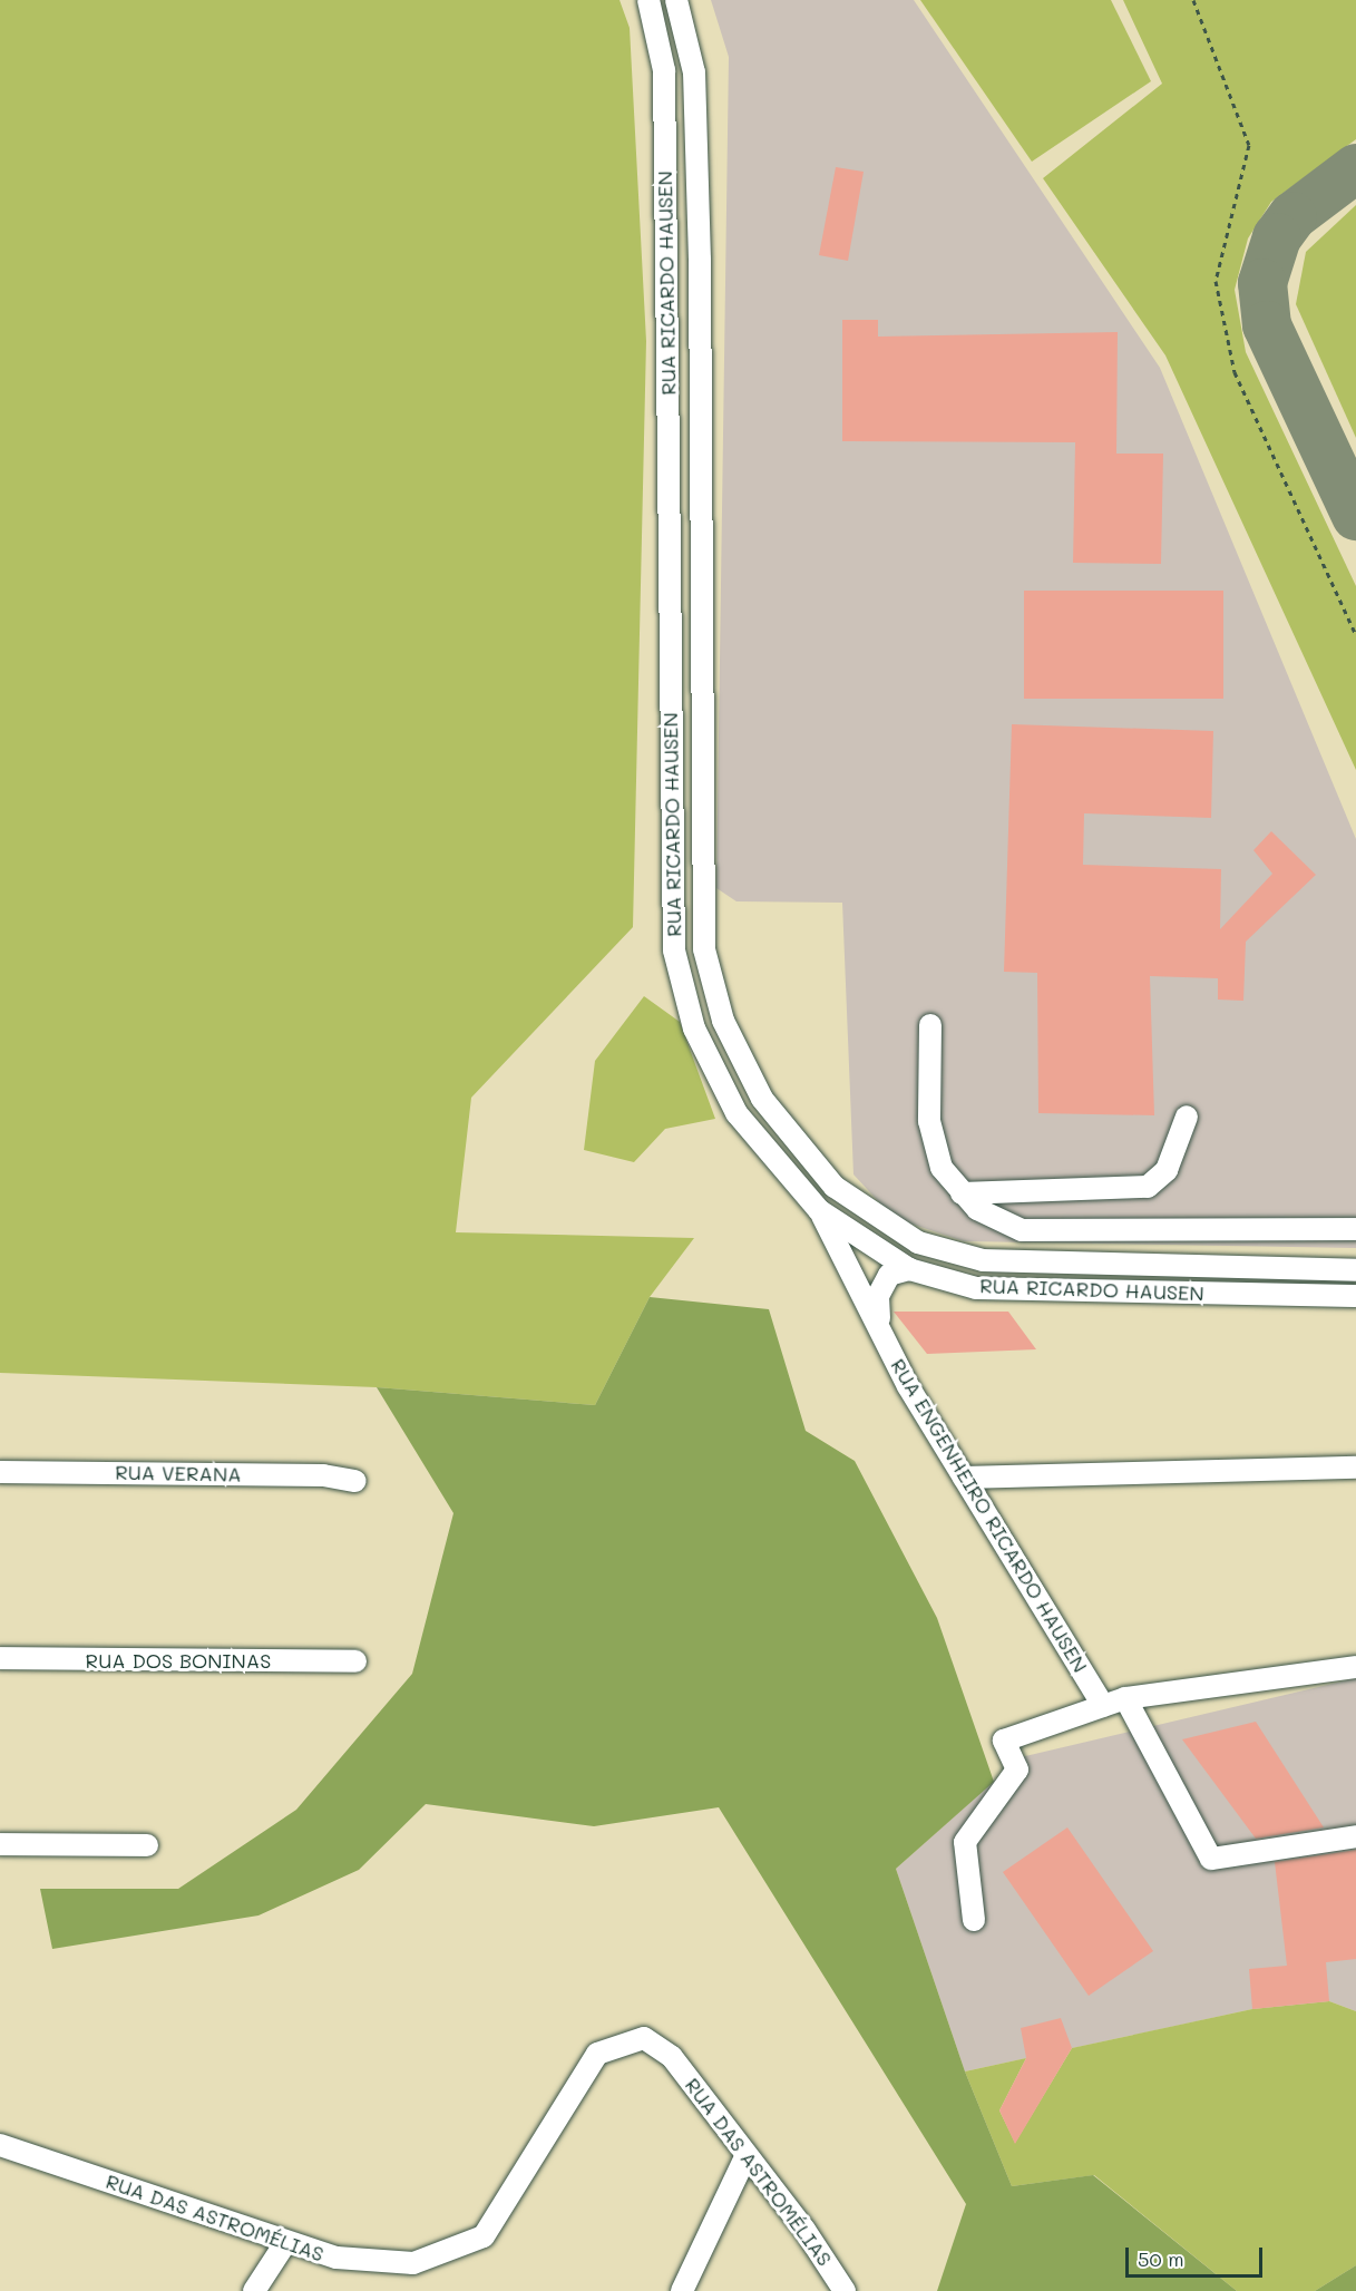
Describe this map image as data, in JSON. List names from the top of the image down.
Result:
{
  "streets": {
    "street": [
      "RUA RICARDO HAUSEN",
      "RUA VERANA",
      "RUA ENGENHEIRO RICARDO HAUSEN",
      "RUA DOS BONINAS",
      "RUA DAS ASTROMÉLIAS"
    ]
  },
  "crossings": [
    ["RUA RICARDO HAUSEN", "RUA ENGENHEIRO RICARDO HAUSEN"]
  ],
  "scale_bar": "50 m"
}
